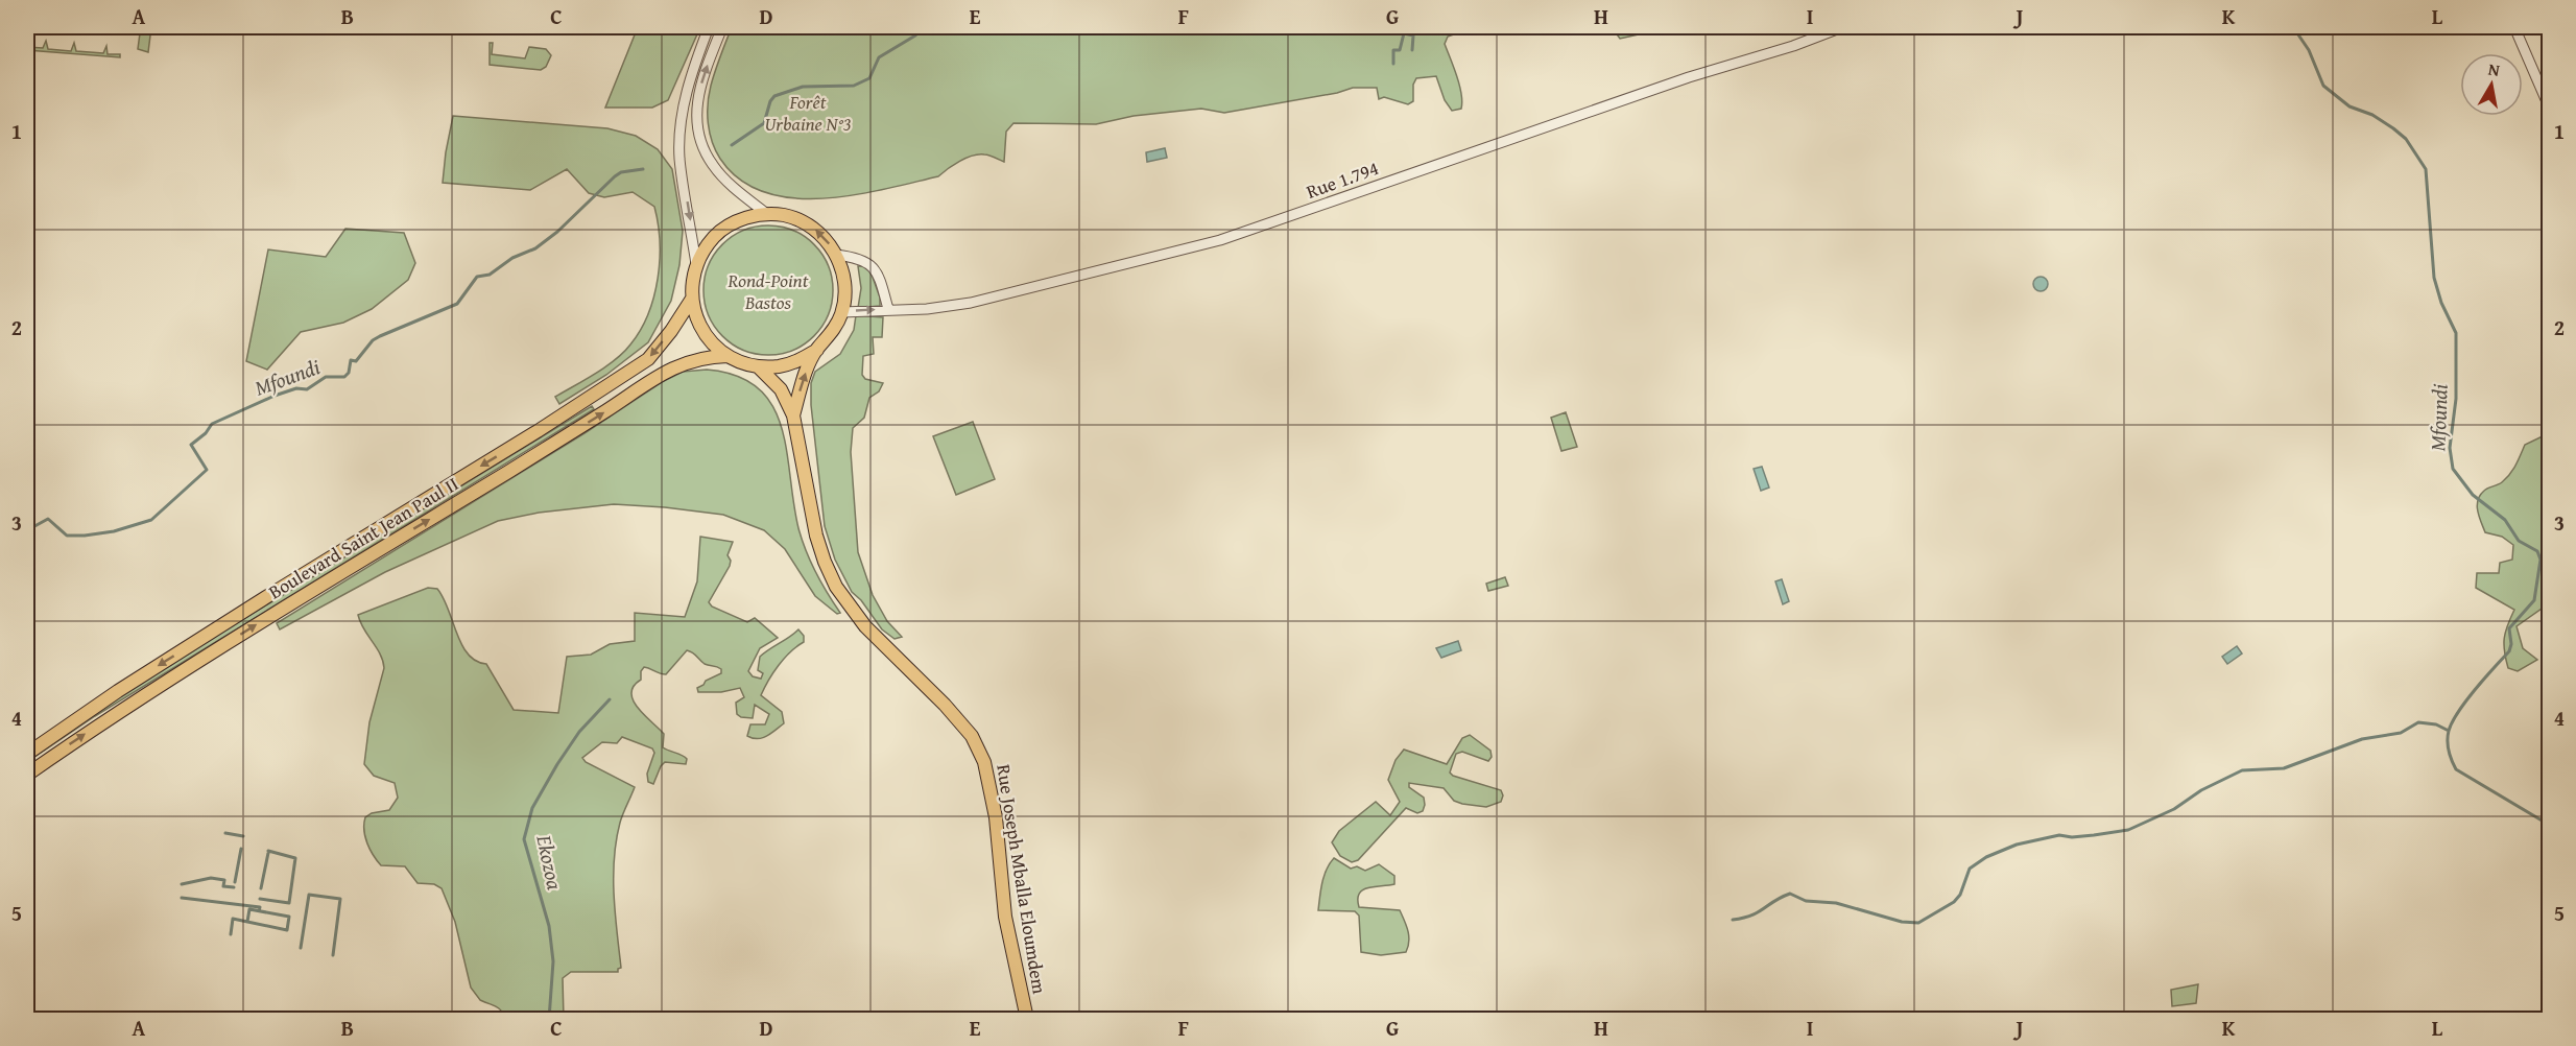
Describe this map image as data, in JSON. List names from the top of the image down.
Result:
{
  "streets": {
    "main road": ["Boulevard Saint Jean Paul II", "Rue Joseph Mballa Eloumdem"],
    "street": ["Rue 1.794"]
  },
  "crossings": [
    ["Rue 1.794", "Boulevard Saint Jean Paul II"],
    ["Rue 1.794", "Rue Joseph Mballa Eloumdem"],
    ["Boulevard Saint Jean Paul II", "Rue Joseph Mballa Eloumdem"]
  ],
  "water": ["Mfoundi", "Ekozoa"],
  "parks": ["Forêt Urbaine N°3", "Rond-Point Bastos"],
  "north": "top",
  "grid": {
    "columns": [
      "A",
      "B",
      "C",
      "D",
      "E",
      "F",
      "G",
      "H",
      "I",
      "J",
      "K",
      "L"
    ],
    "rows": [
      "1",
      "2",
      "3",
      "4",
      "5"
    ]
  }
}
